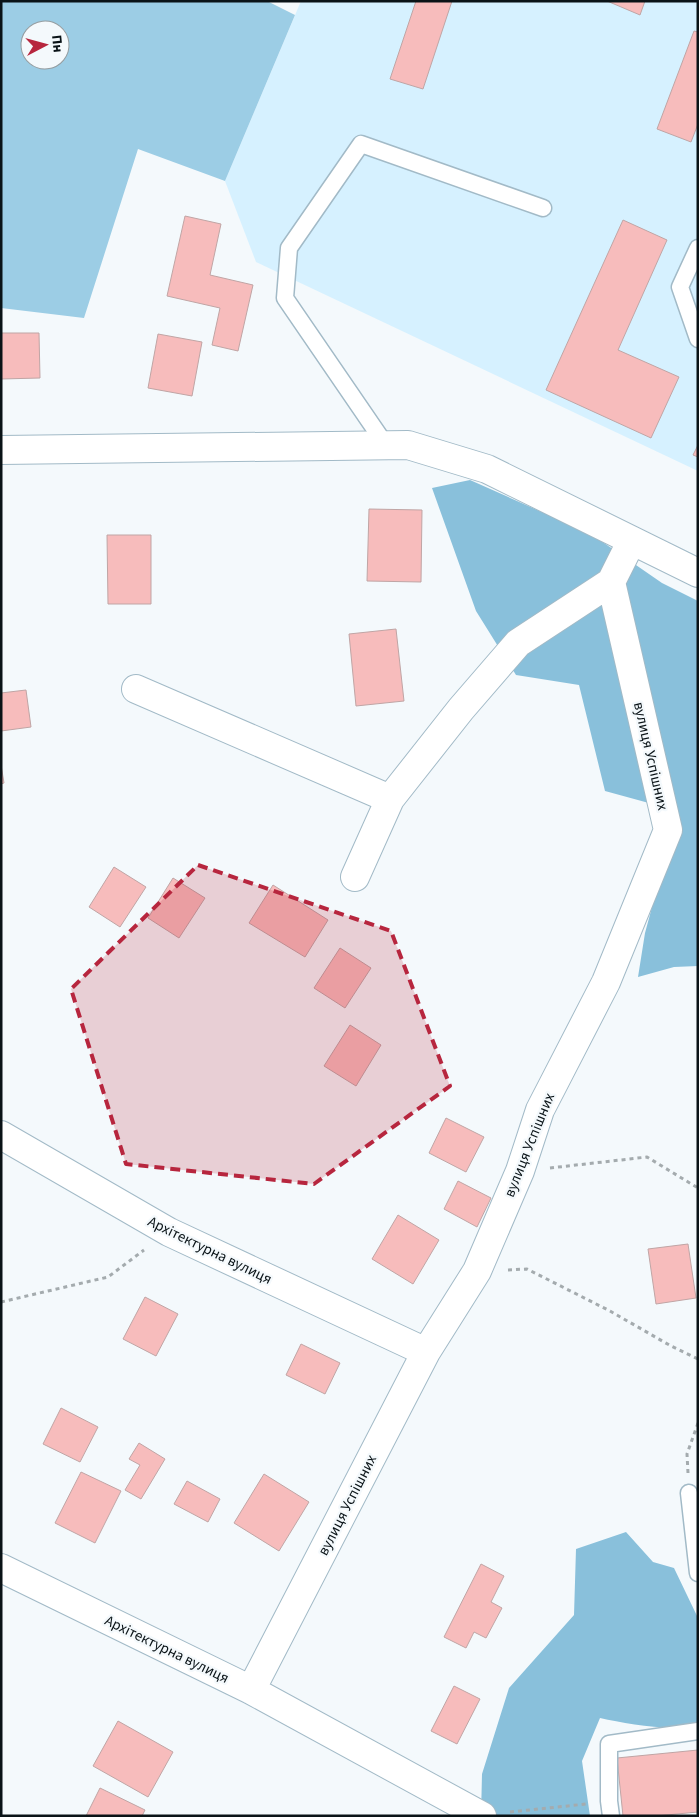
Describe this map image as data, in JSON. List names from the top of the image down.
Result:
{
  "streets": {
    "street": ["вулиця Успішних", "Архітектурна вулиця"]
  },
  "crossings": [
    ["вулиця Успішних", "Архітектурна вулиця"]
  ],
  "north": "right"
}
